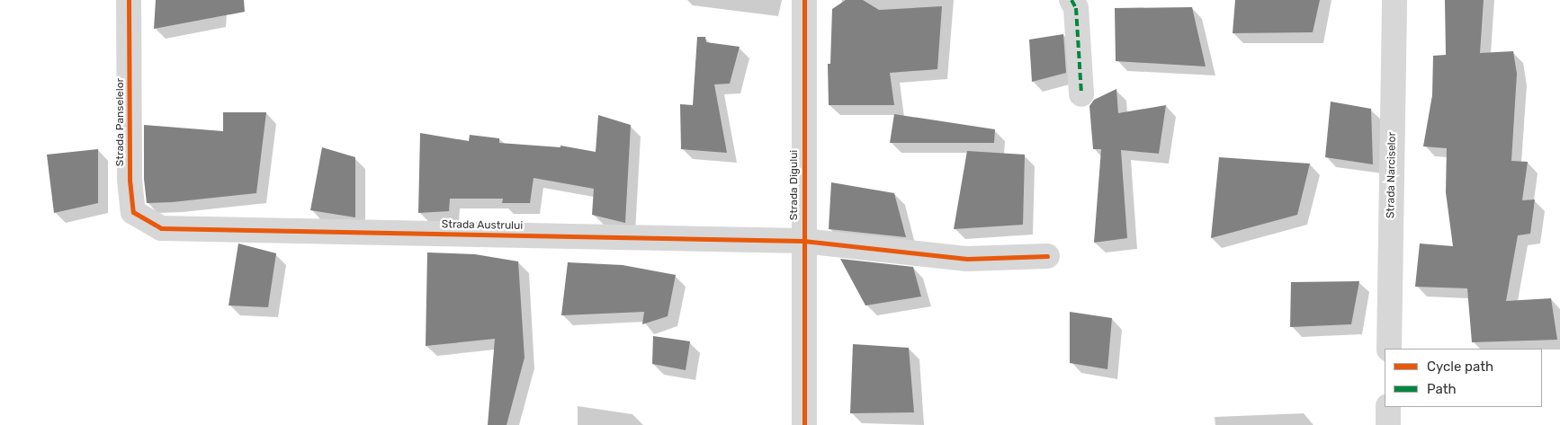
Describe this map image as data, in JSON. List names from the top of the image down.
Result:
{
  "streets": {
    "street": [
      "Strada Panselelor",
      "Strada Narciselor",
      "Strada Digului",
      "Strada Austrului"
    ]
  },
  "crossings": [
    ["Strada Panselelor", "Strada Austrului"],
    ["Strada Digului", "Strada Austrului"]
  ],
  "legend": ["Cycle path", "Path"]
}
